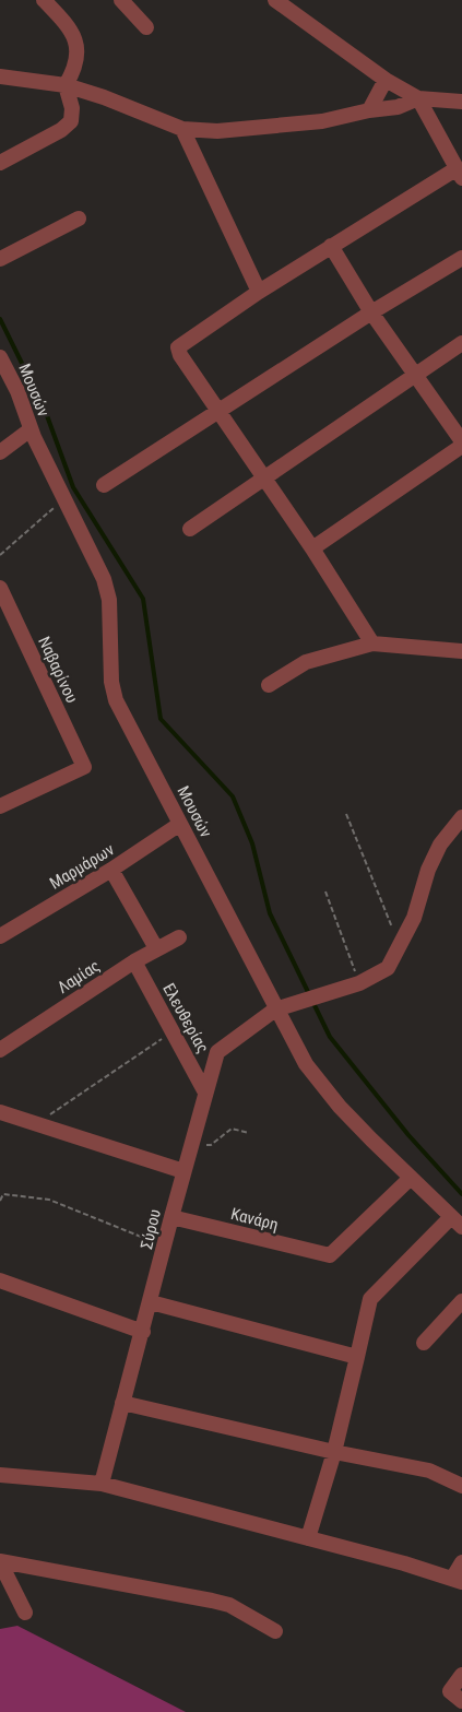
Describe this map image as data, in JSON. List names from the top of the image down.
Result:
{
  "streets": {
    "street": [
      "Μουσών",
      "Ναβαρίνου",
      "Μαρμάρων",
      "Λαμίας",
      "Ελευθερίας",
      "Κανάρη",
      "Σύρου"
    ]
  },
  "crossings": [
    ["Μουσών", "Μαρμάρων"],
    ["Μουσών", "Κανάρη"],
    ["Μουσών", "Σύρου"],
    ["Λαμίας", "Ελευθερίας"],
    ["Ελευθερίας", "Σύρου"],
    ["Κανάρη", "Σύρου"]
  ]
}
